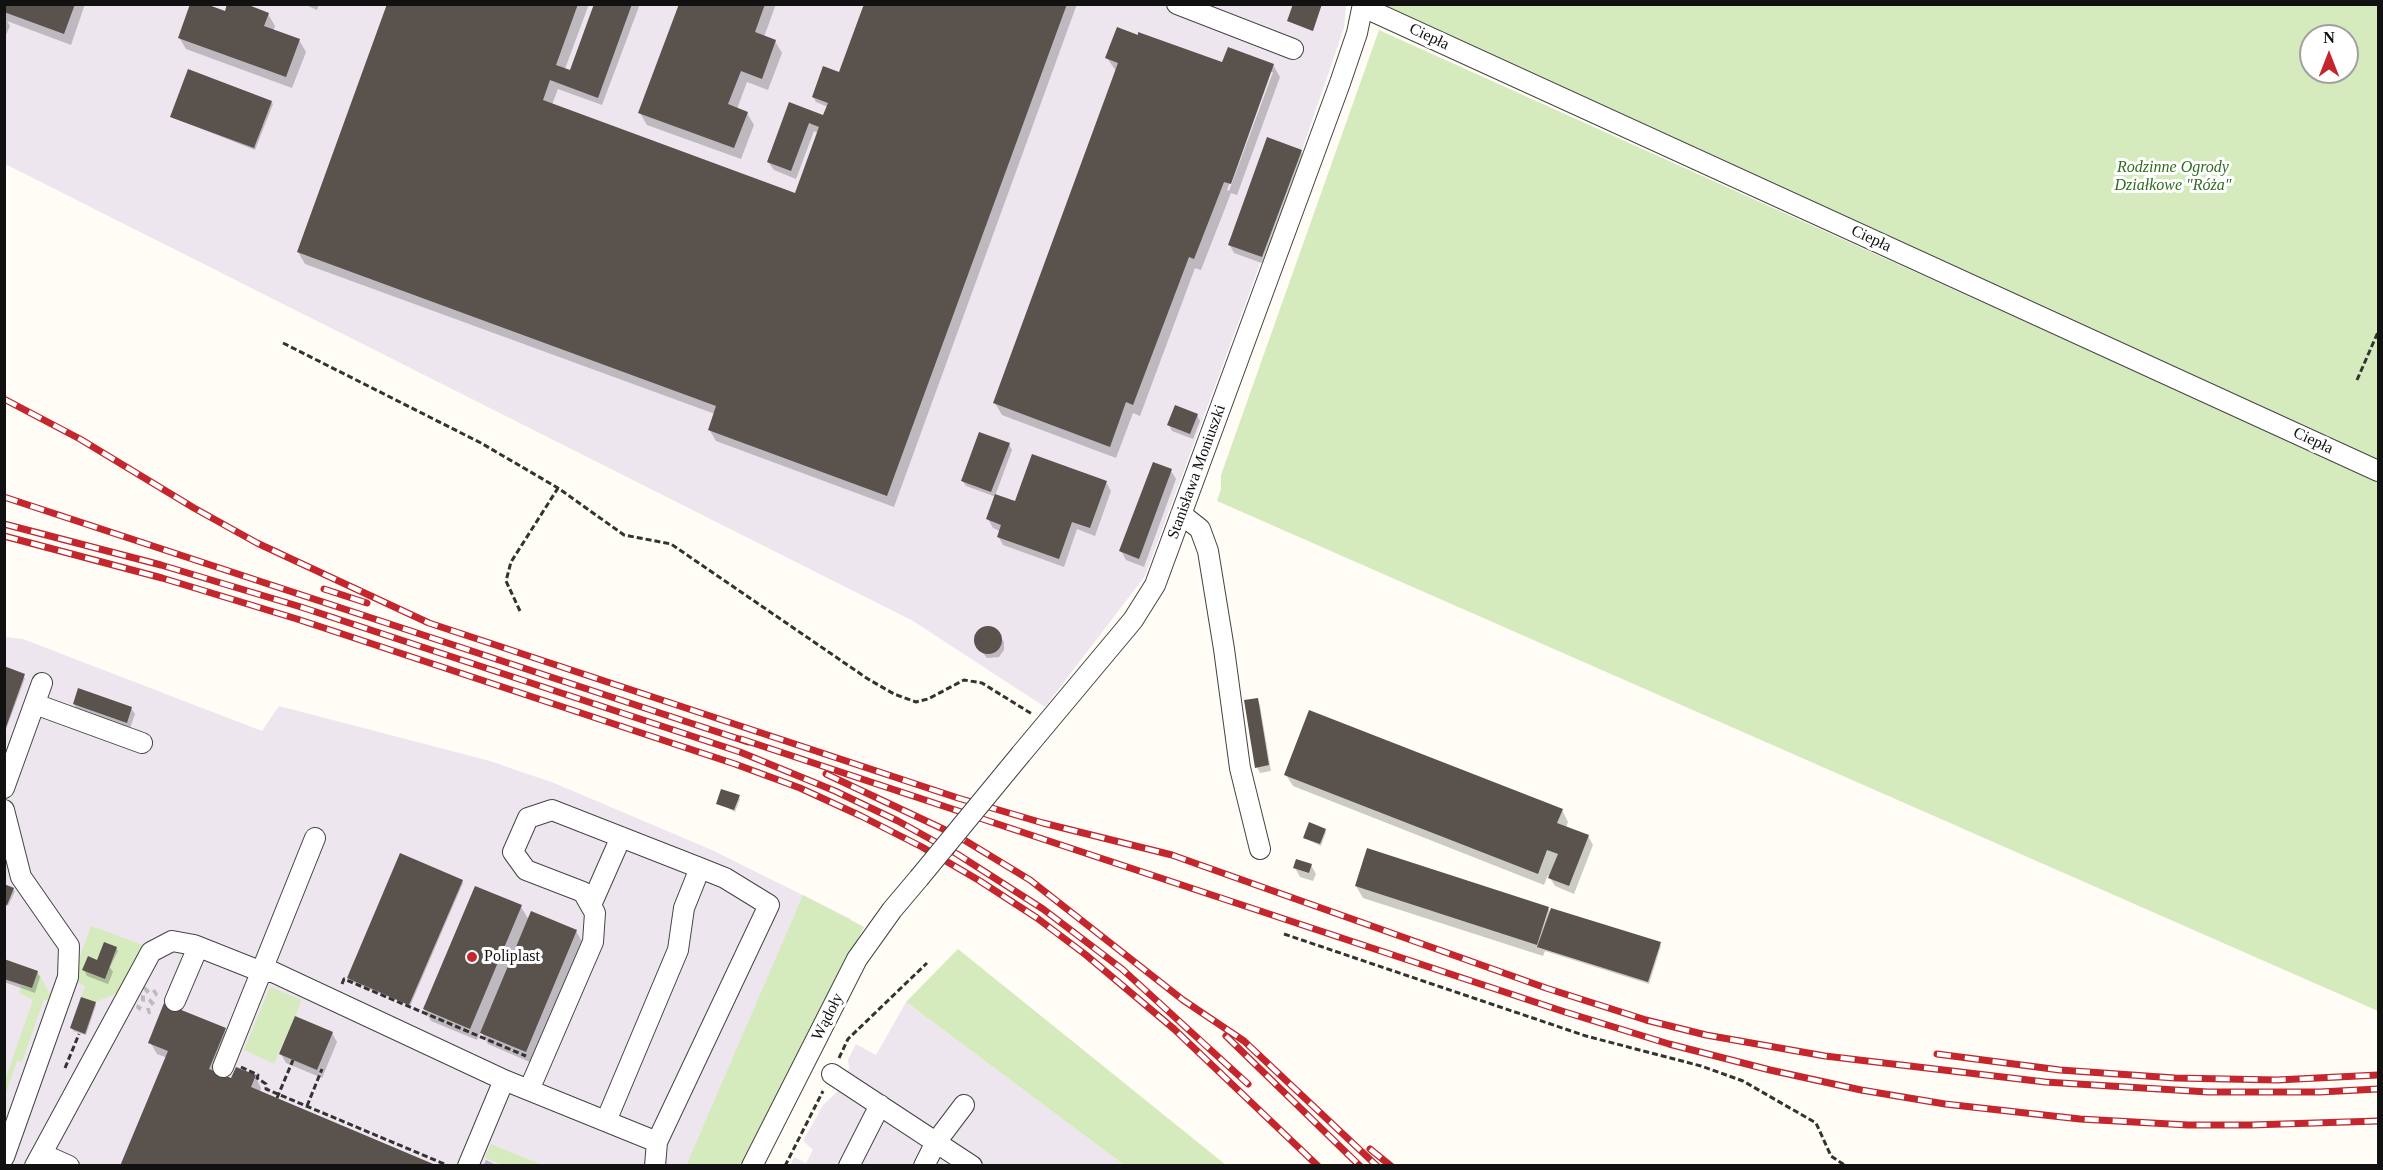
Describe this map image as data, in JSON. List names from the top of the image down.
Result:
{
  "streets": {
    "street": ["Ciepła", "Stanisława Moniuszki", "Wądoły"]
  },
  "crossings": [
    ["Ciepła", "Stanisława Moniuszki"],
    ["Stanisława Moniuszki", "Wądoły"]
  ],
  "parks": ["Rodzinne Ogrody Działkowe \"Róża\""],
  "places": ["Poliplast"],
  "north": "top"
}
